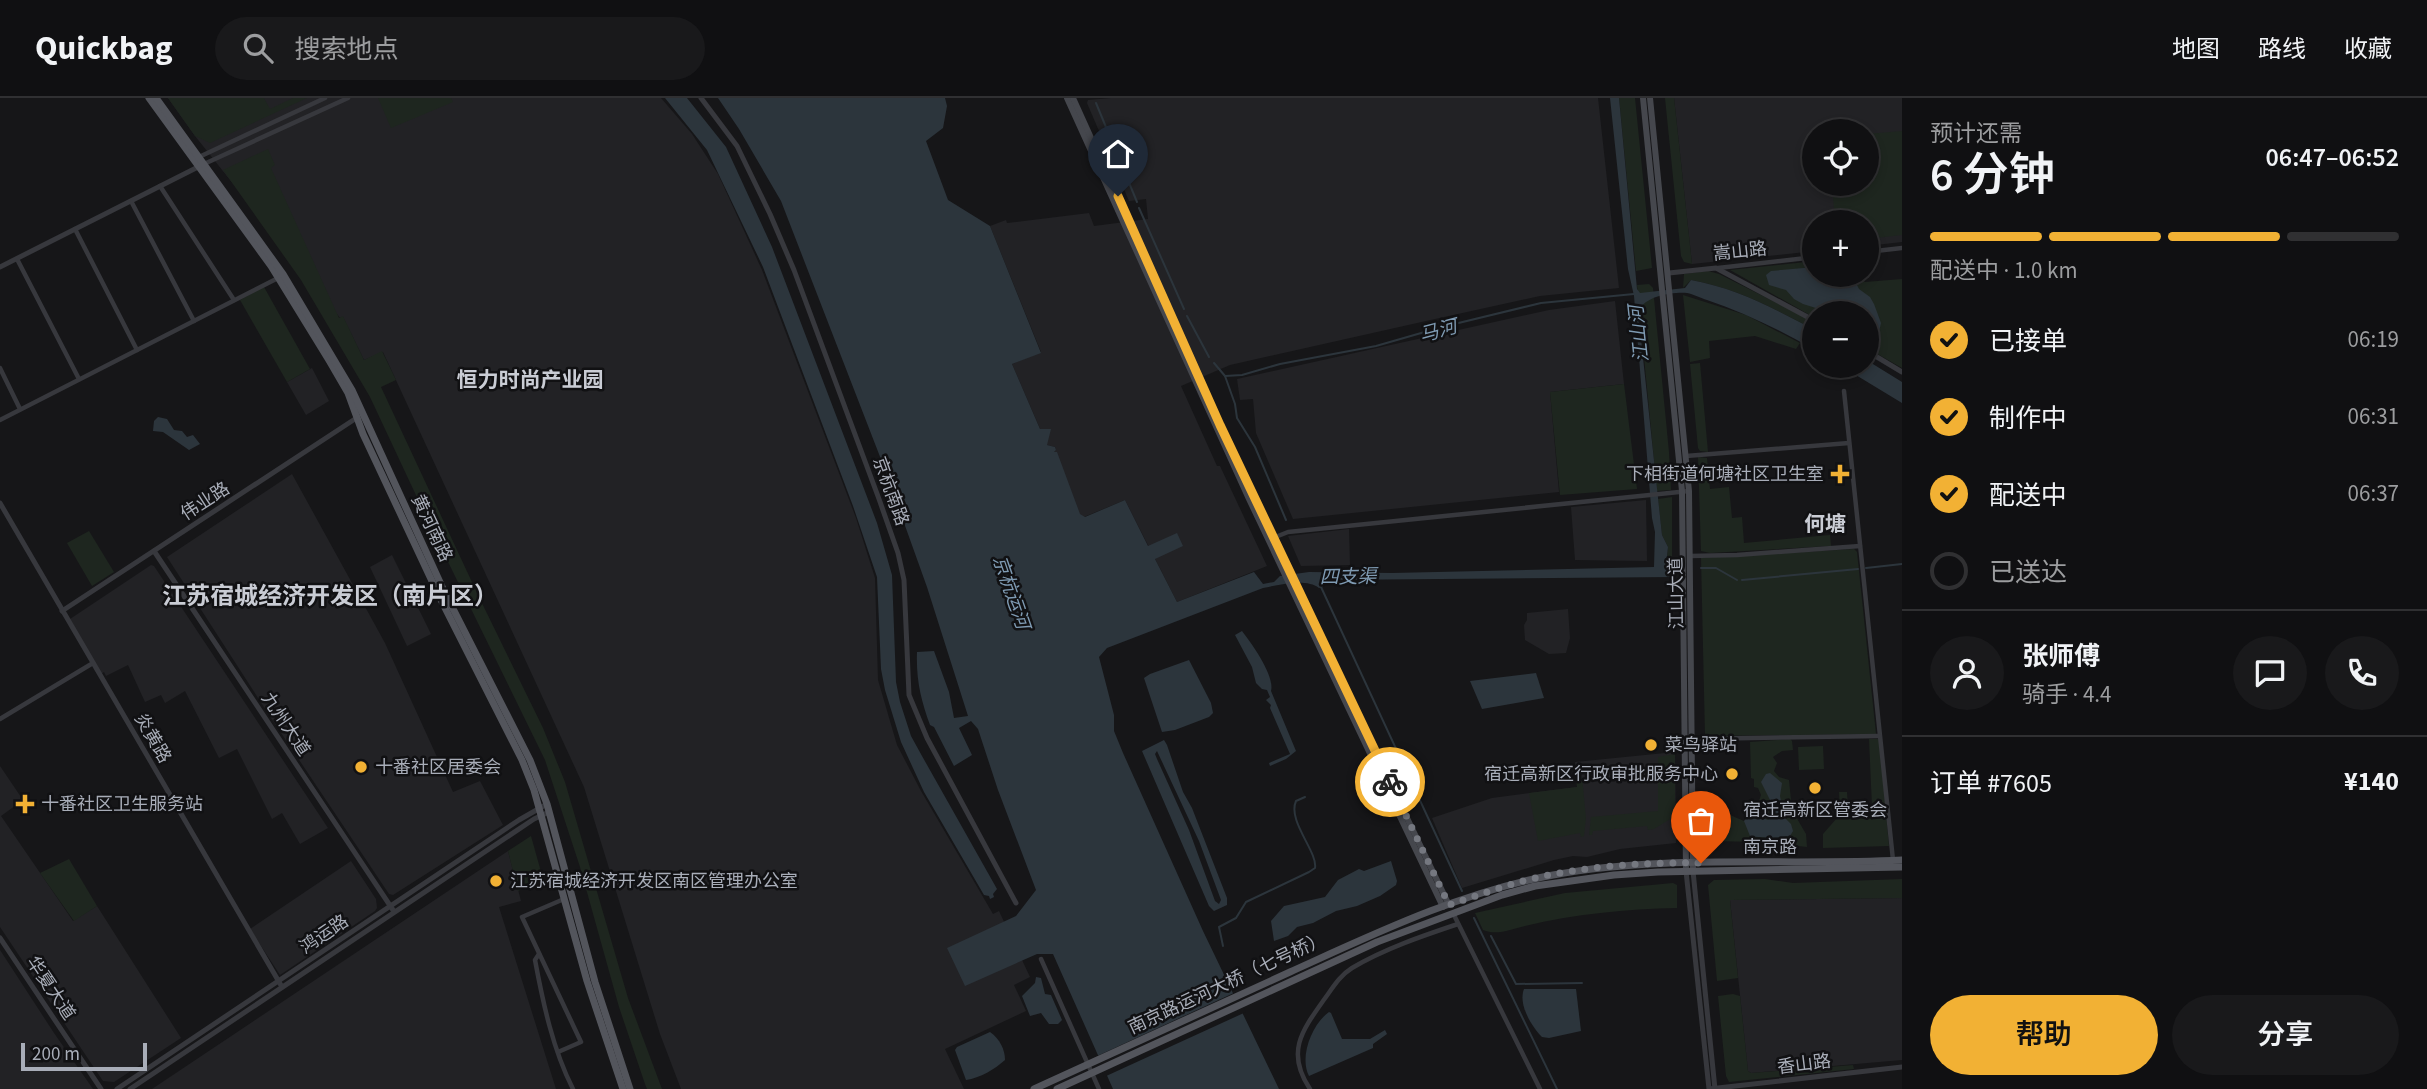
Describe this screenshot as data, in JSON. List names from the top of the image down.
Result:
{
  "streets": {
    "main road": [
      "黄河南路",
      "江山大道",
      "南京路",
      "南京路运河大桥（七号桥）"
    ],
    "street": [
      "嵩山路",
      "京杭南路",
      "伟业路",
      "九州大道",
      "炎黄路",
      "鸿运路",
      "华夏大道",
      "香山路"
    ]
  },
  "crossings": [
    ["嵩山路", "江山大道"],
    ["伟业路", "黄河南路"],
    ["伟业路", "九州大道"],
    ["伟业路", "炎黄路"],
    ["黄河南路", "鸿运路"],
    ["江山大道", "南京路"],
    ["江山大道", "香山路"],
    ["九州大道", "鸿运路"],
    ["炎黄路", "鸿运路"],
    ["南京路", "南京路运河大桥（七号桥）"]
  ],
  "districts": ["恒力时尚产业园", "何塘", "江苏宿城经济开发区（南片区）"],
  "water": [
    "马河",
    "江山河",
    "四支渠",
    "京杭运河"
  ],
  "places": {
    "health": ["下相街道何塘社区卫生室", "十番社区卫生服务站"],
    "other": [
      "菜鸟驿站",
      "十番社区居委会",
      "宿迁高新区行政审批服务中心",
      "宿迁高新区管委会",
      "江苏宿城经济开发区南区管理办公室"
    ]
  },
  "scale_bar": "200 m",
  "page": {
    "header": "Quickbag",
    "search": "搜索地点",
    "nav": ["地图", "路线", "收藏"],
    "heading": ["6 分钟", "预计还需", "06:47–06:52"],
    "panel": [
      "张师傅",
      "骑手 · 4.4",
      "订单 #7605",
      "¥140"
    ],
    "map_buttons": ["+", "−"],
    "bar": "配送中 · 1.0 km",
    "list": [
      ["已接单", "06:19"],
      ["制作中", "06:31"],
      ["配送中", "06:37"],
      "已送达"
    ],
    "buttons": ["帮助", "分享"],
    "scale": "200 m"
  }
}
